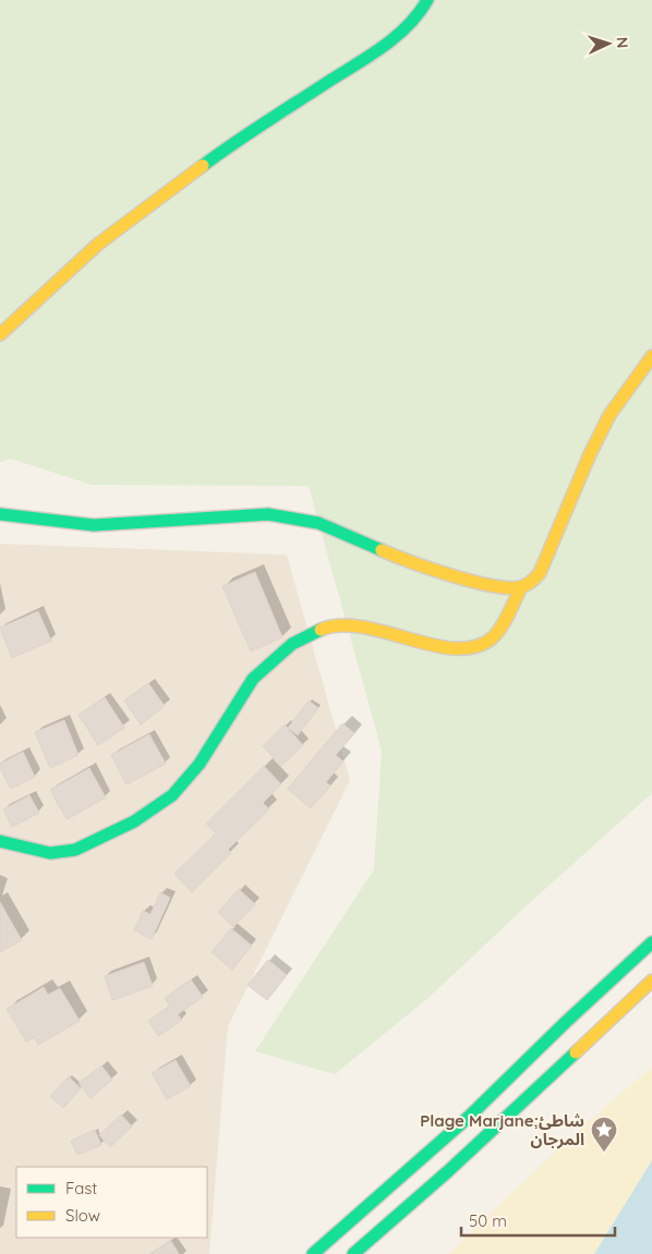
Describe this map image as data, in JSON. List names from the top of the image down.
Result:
{
  "places": {
    "place": ["Plage Marjane;شاطئ المرجان"]
  },
  "legend": ["Fast", "Slow"],
  "scale_bar": "50 m",
  "north": "right"
}
